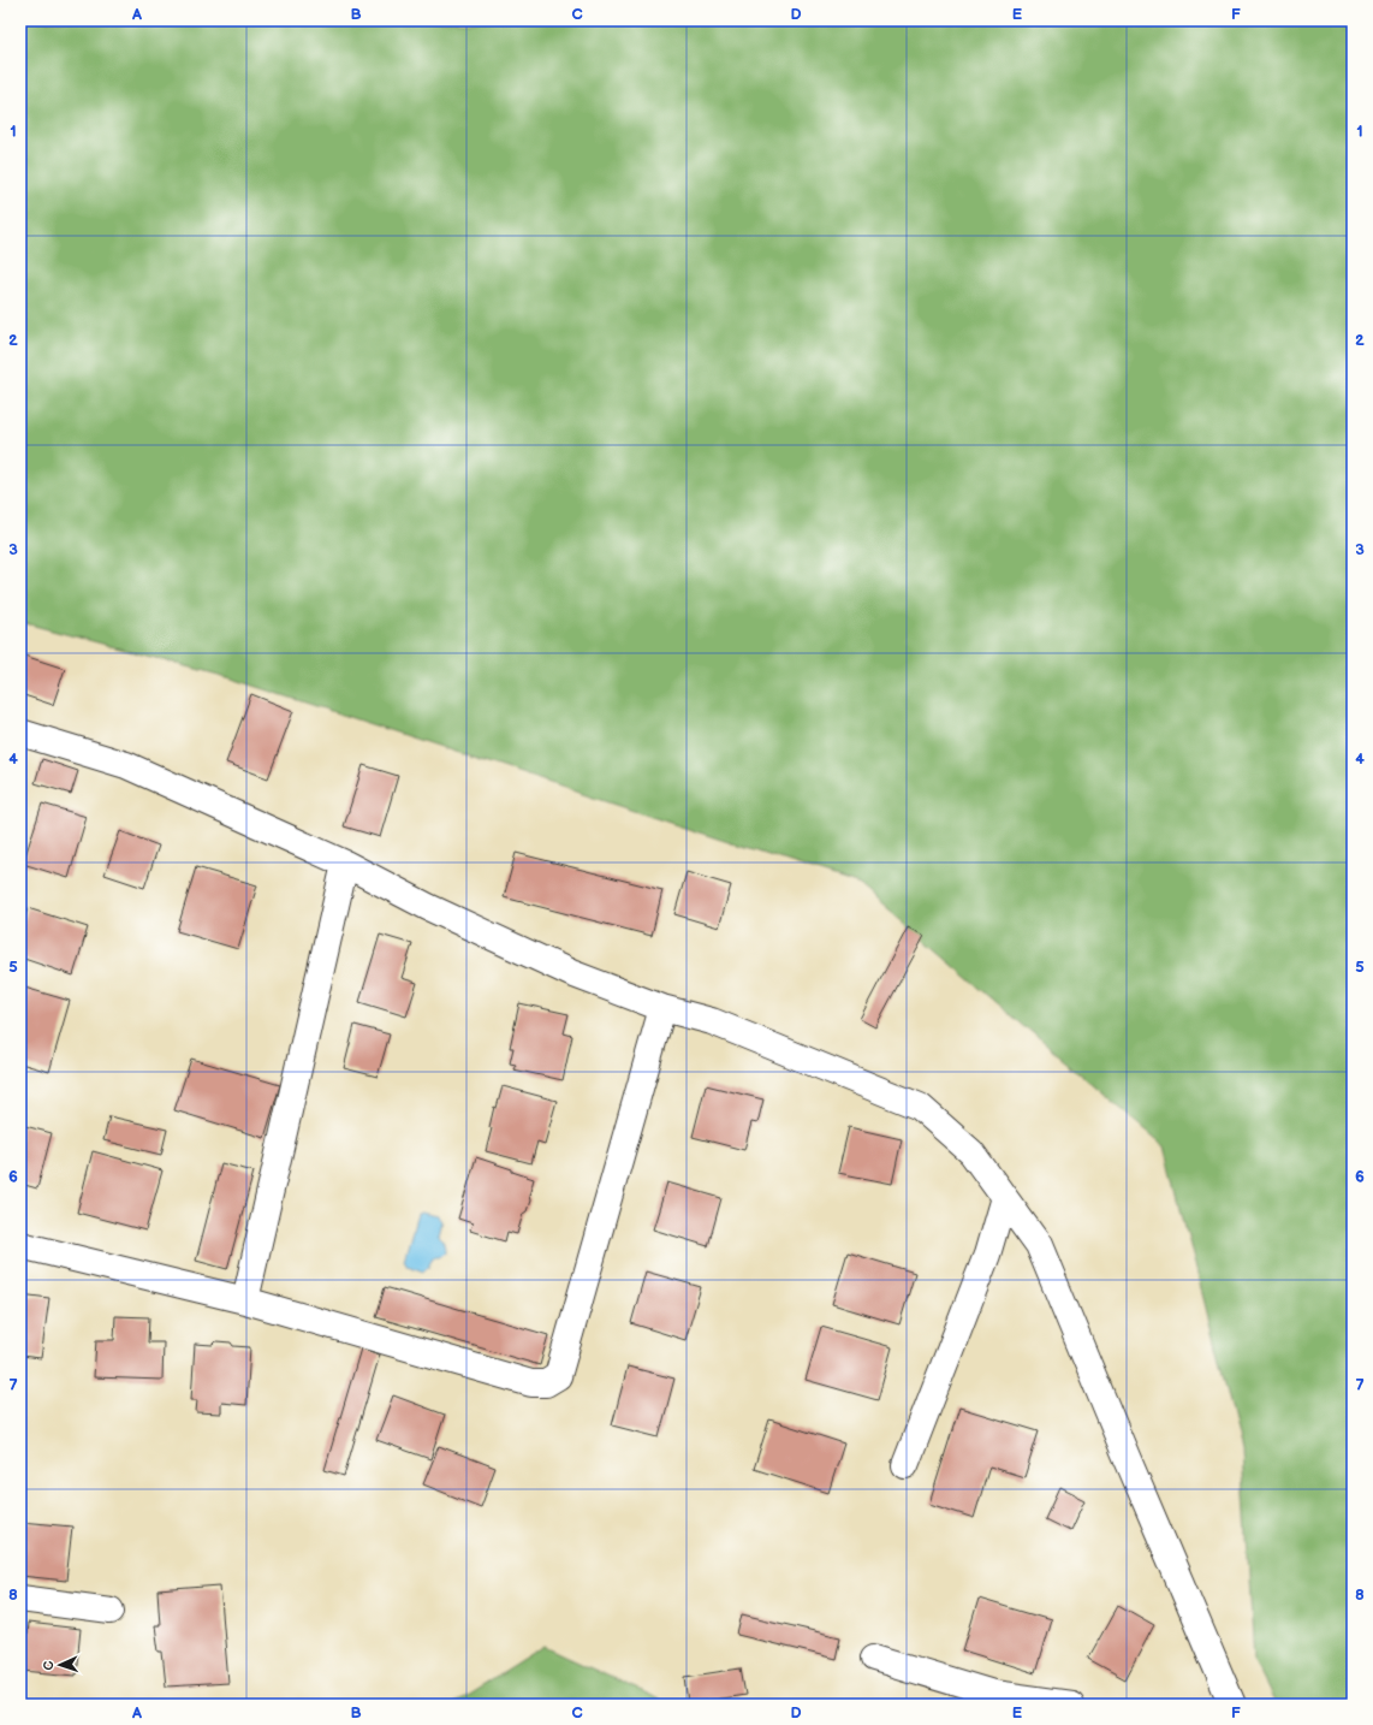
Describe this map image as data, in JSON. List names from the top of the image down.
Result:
{
  "north": "left",
  "grid": {
    "columns": [
      "A",
      "B",
      "C",
      "D",
      "E",
      "F"
    ],
    "rows": [
      "1",
      "2",
      "3",
      "4",
      "5",
      "6",
      "7",
      "8"
    ]
  }
}
